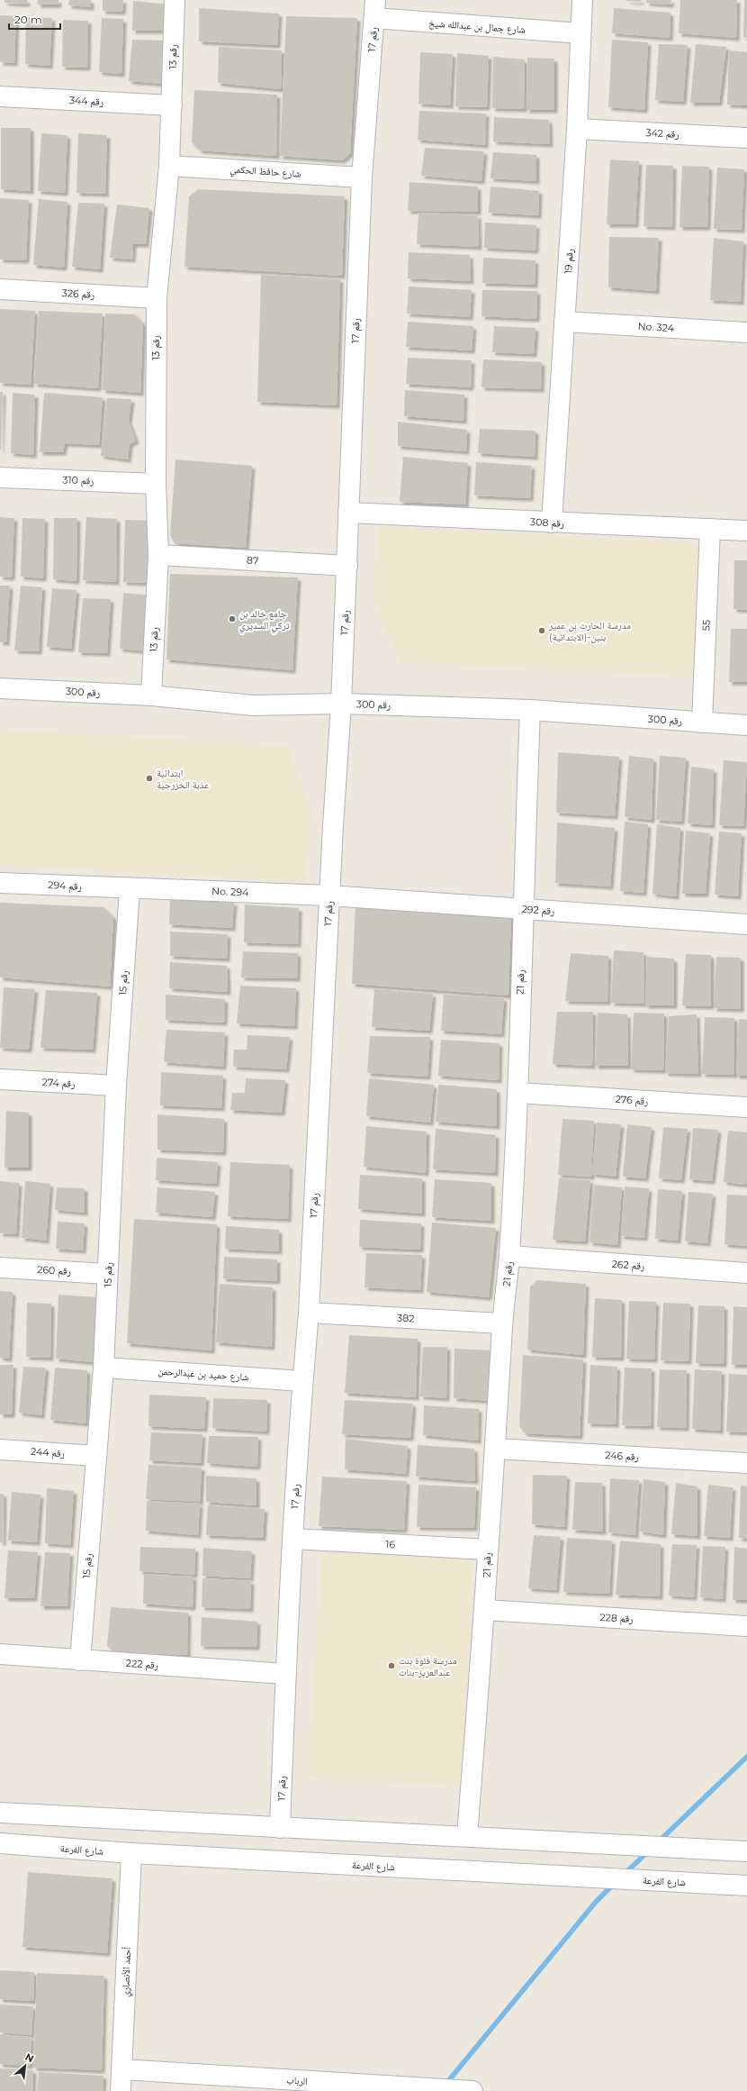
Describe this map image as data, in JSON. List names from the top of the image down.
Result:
{
  "streets": {
    "street": [
      "شارع جمال بن عبدالله شيخ",
      "رقم 17",
      "رقم 13",
      "رقم 344",
      "رقم 342",
      "شارع حافظ الحكمي",
      "رقم 19",
      "رقم 326",
      "No. 324",
      "رقم 310",
      "رقم 308",
      "87",
      "55",
      "رقم 300",
      "رقم 294",
      "No. 294",
      "رقم 292",
      "رقم 21",
      "رقم 15",
      "رقم 274",
      "رقم 276",
      "رقم 262",
      "رقم 260",
      "382",
      "شارع حميد بن عبدالرحمن",
      "رقم 244",
      "رقم 246",
      "16",
      "رقم 228",
      "رقم 222",
      "شارع الفرعة",
      "أحمد الأنصاري",
      "الرباب"
    ]
  },
  "crossings": [
    ["شارع جمال بن عبدالله شيخ", "رقم 17"],
    ["شارع جمال بن عبدالله شيخ", "رقم 19"],
    ["رقم 17", "شارع حافظ الحكمي"],
    ["رقم 17", "رقم 308"],
    ["رقم 17", "87"],
    ["رقم 17", "رقم 300"],
    ["رقم 17", "No. 294"],
    ["رقم 17", "رقم 292"],
    ["رقم 17", "382"],
    ["رقم 17", "شارع حميد بن عبدالرحمن"],
    ["رقم 17", "16"],
    ["رقم 17", "رقم 222"],
    ["رقم 13", "رقم 344"],
    ["رقم 13", "شارع حافظ الحكمي"],
    ["رقم 13", "رقم 326"],
    ["رقم 13", "رقم 310"],
    ["رقم 13", "87"],
    ["رقم 13", "رقم 300"],
    ["رقم 342", "رقم 19"],
    ["رقم 19", "No. 324"],
    ["رقم 19", "رقم 308"],
    ["رقم 308", "55"],
    ["55", "رقم 300"],
    ["رقم 300", "رقم 21"],
    ["رقم 294", "No. 294"],
    ["رقم 294", "رقم 15"],
    ["No. 294", "رقم 292"],
    ["No. 294", "رقم 15"],
    ["رقم 292", "رقم 21"],
    ["رقم 21", "رقم 276"],
    ["رقم 21", "رقم 262"],
    ["رقم 21", "382"],
    ["رقم 21", "رقم 246"],
    ["رقم 21", "16"],
    ["رقم 21", "رقم 228"],
    ["رقم 15", "رقم 274"],
    ["رقم 15", "رقم 260"],
    ["رقم 15", "شارع حميد بن عبدالرحمن"],
    ["رقم 15", "رقم 244"],
    ["رقم 15", "رقم 222"],
    ["شارع الفرعة", "أحمد الأنصاري"],
    ["أحمد الأنصاري", "الرباب"]
  ],
  "places": [
    "جامع خالد بن تركي السديري",
    "مدرسة الحارث بن عمير (الابتدائية)-بنين",
    "ابتدائية عذبة الخزرجية",
    "مدرسة فلوة بنت عبدالعزيز-بنات"
  ],
  "scale_bar": "20 m",
  "north": "top right"
}
